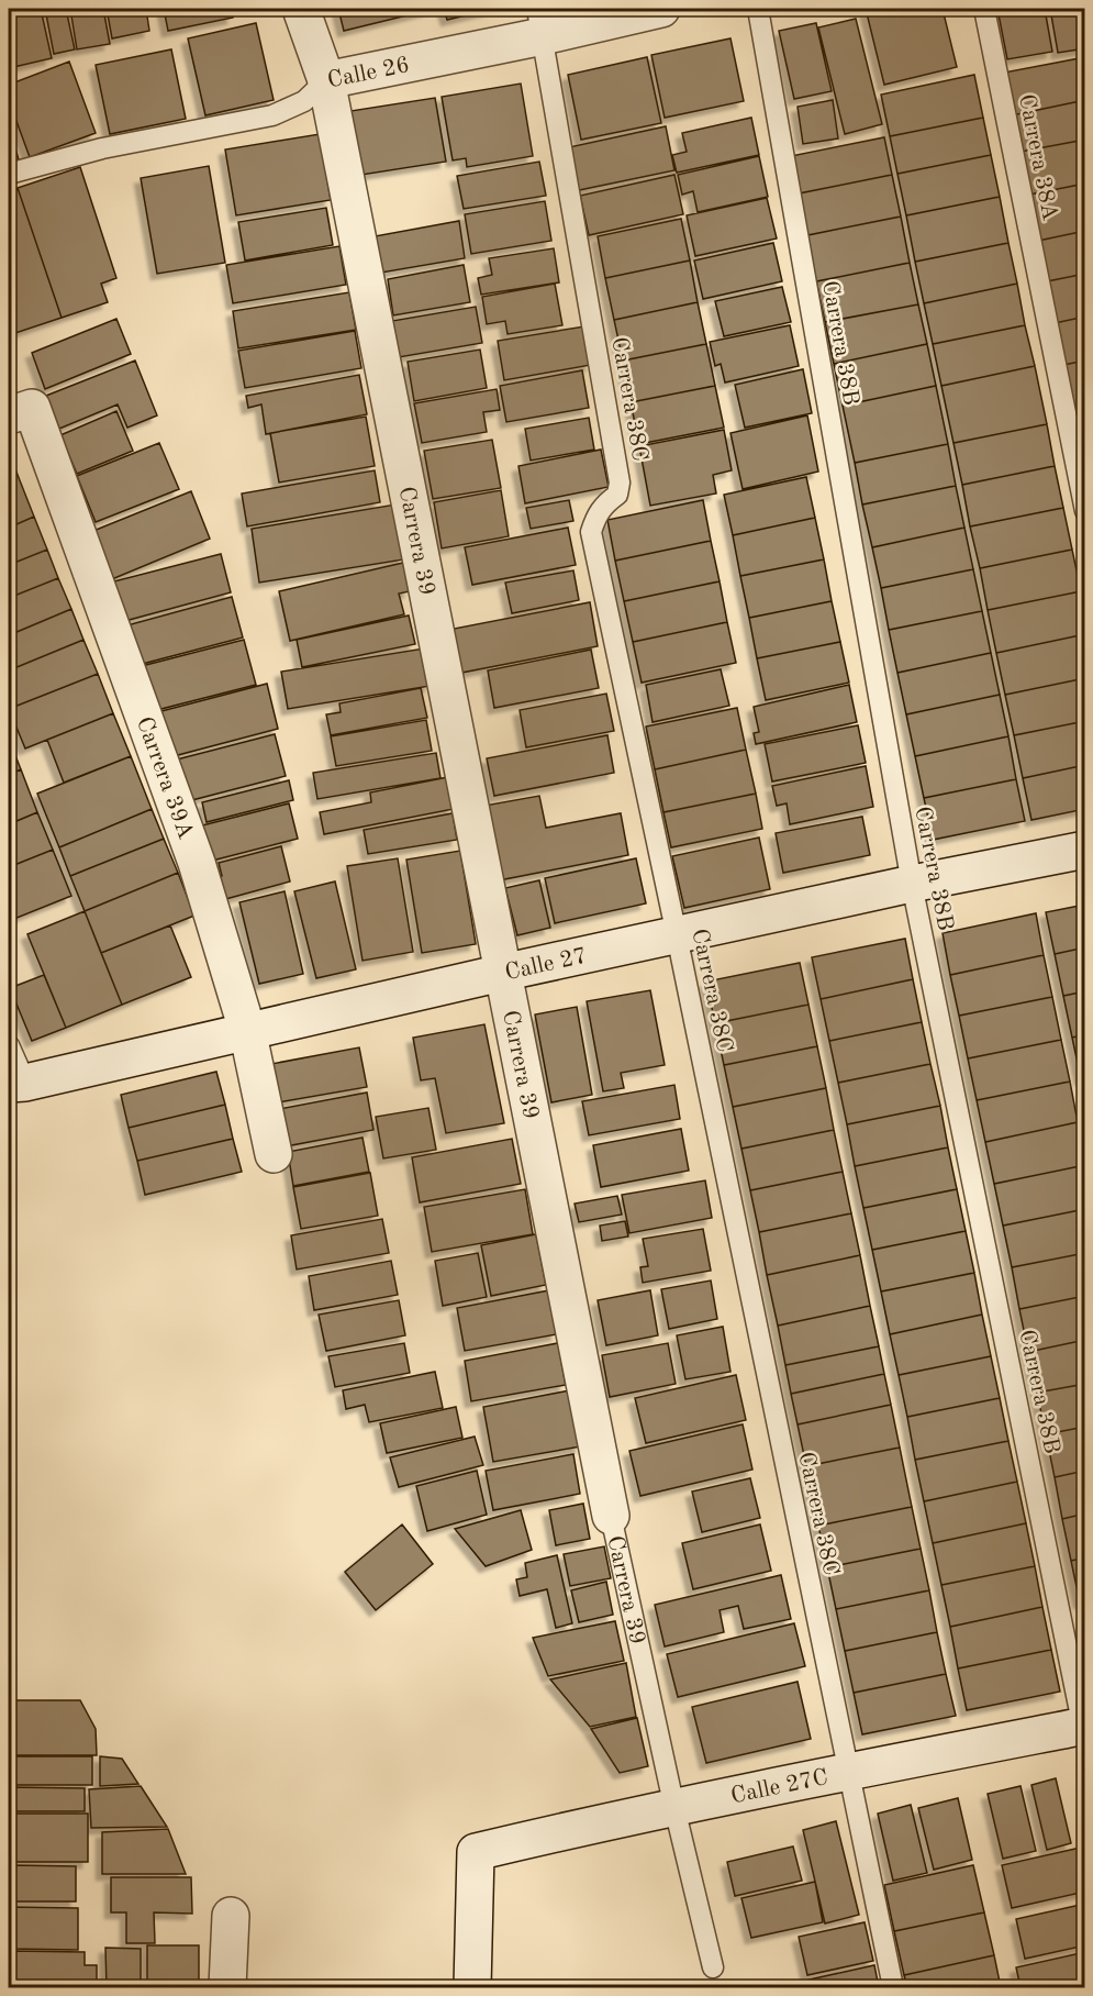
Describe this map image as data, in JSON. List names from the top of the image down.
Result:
{
  "streets": {
    "street": [
      "Calle 26",
      "Carrera 39",
      "Carrera 39A",
      "Calle 27",
      "Calle 27C"
    ],
    "lane": ["Carrera 38A", "Carrera 38B", "Carrera 38C"]
  },
  "crossings": [
    ["Calle 26", "Carrera 38C"],
    ["Calle 26", "Carrera 39"],
    ["Carrera 38B", "Calle 27"],
    ["Carrera 38B", "Calle 27C"],
    ["Carrera 38C", "Calle 27"],
    ["Carrera 38C", "Calle 27C"],
    ["Carrera 39", "Calle 27"],
    ["Carrera 39", "Calle 27C"],
    ["Carrera 39A", "Calle 27"]
  ]
}
